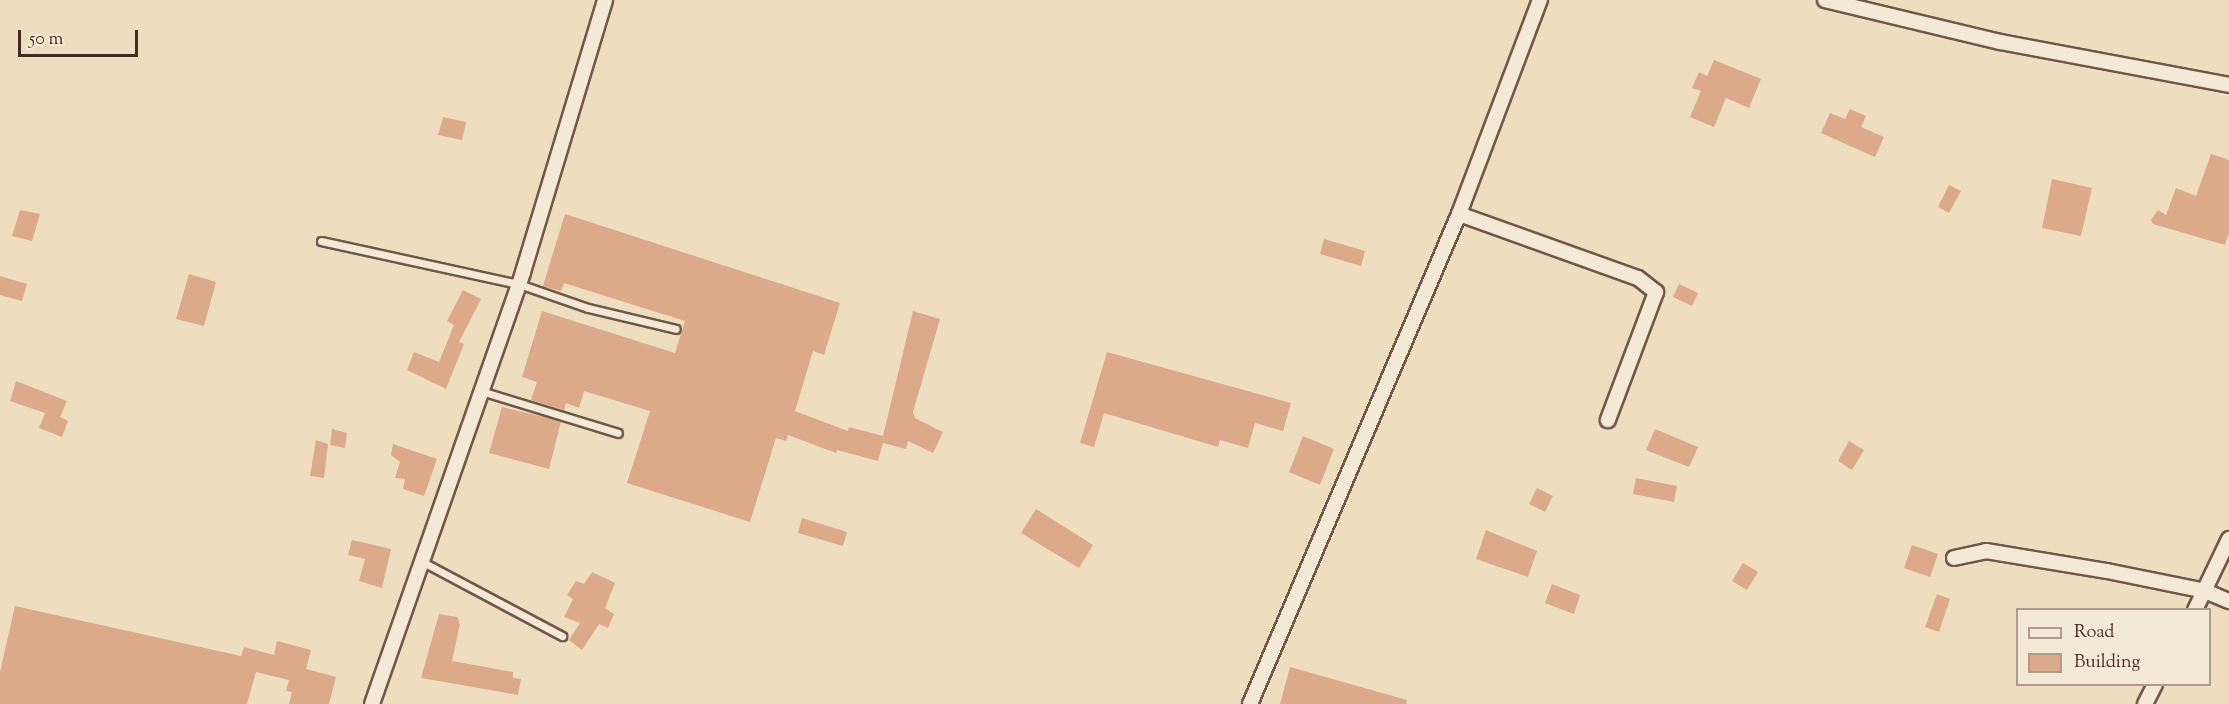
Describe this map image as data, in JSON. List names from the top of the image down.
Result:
{
  "legend": ["Road", "Building"],
  "scale_bar": "50 m"
}
